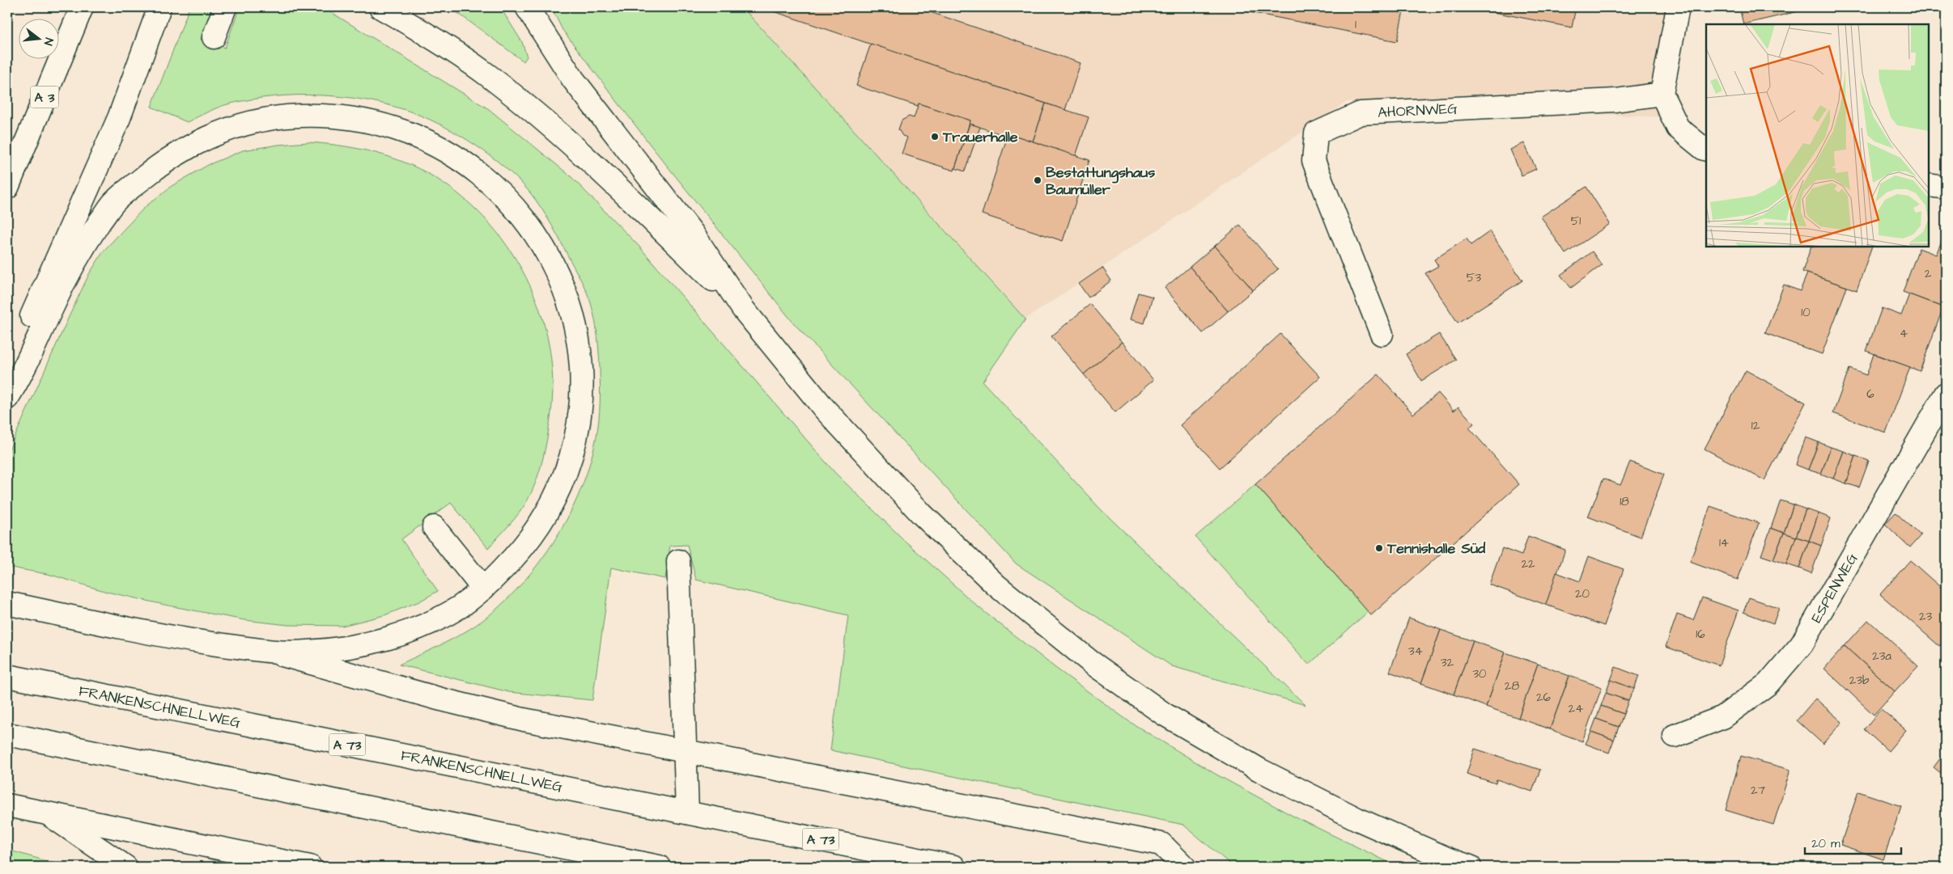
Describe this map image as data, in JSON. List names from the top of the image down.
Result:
{
  "streets": {
    "main road": [
      "A 3",
      "AHORNWEG",
      "ESPENWEG",
      "FRANKENSCHNELLWEG",
      "A 73"
    ]
  },
  "places": ["Trauerhalle", "Bestattungshaus Baumüller", "Tennishalle Süd"],
  "house_numbers": [
    "1",
    "51",
    "2",
    "53",
    "10",
    "4",
    "6",
    "12",
    "18",
    "14",
    "22",
    "20",
    "23",
    "16",
    "34",
    "23a",
    "32",
    "30",
    "23b",
    "28",
    "26",
    "24",
    "27"
  ],
  "scale_bar": "20 m",
  "north": "right"
}
